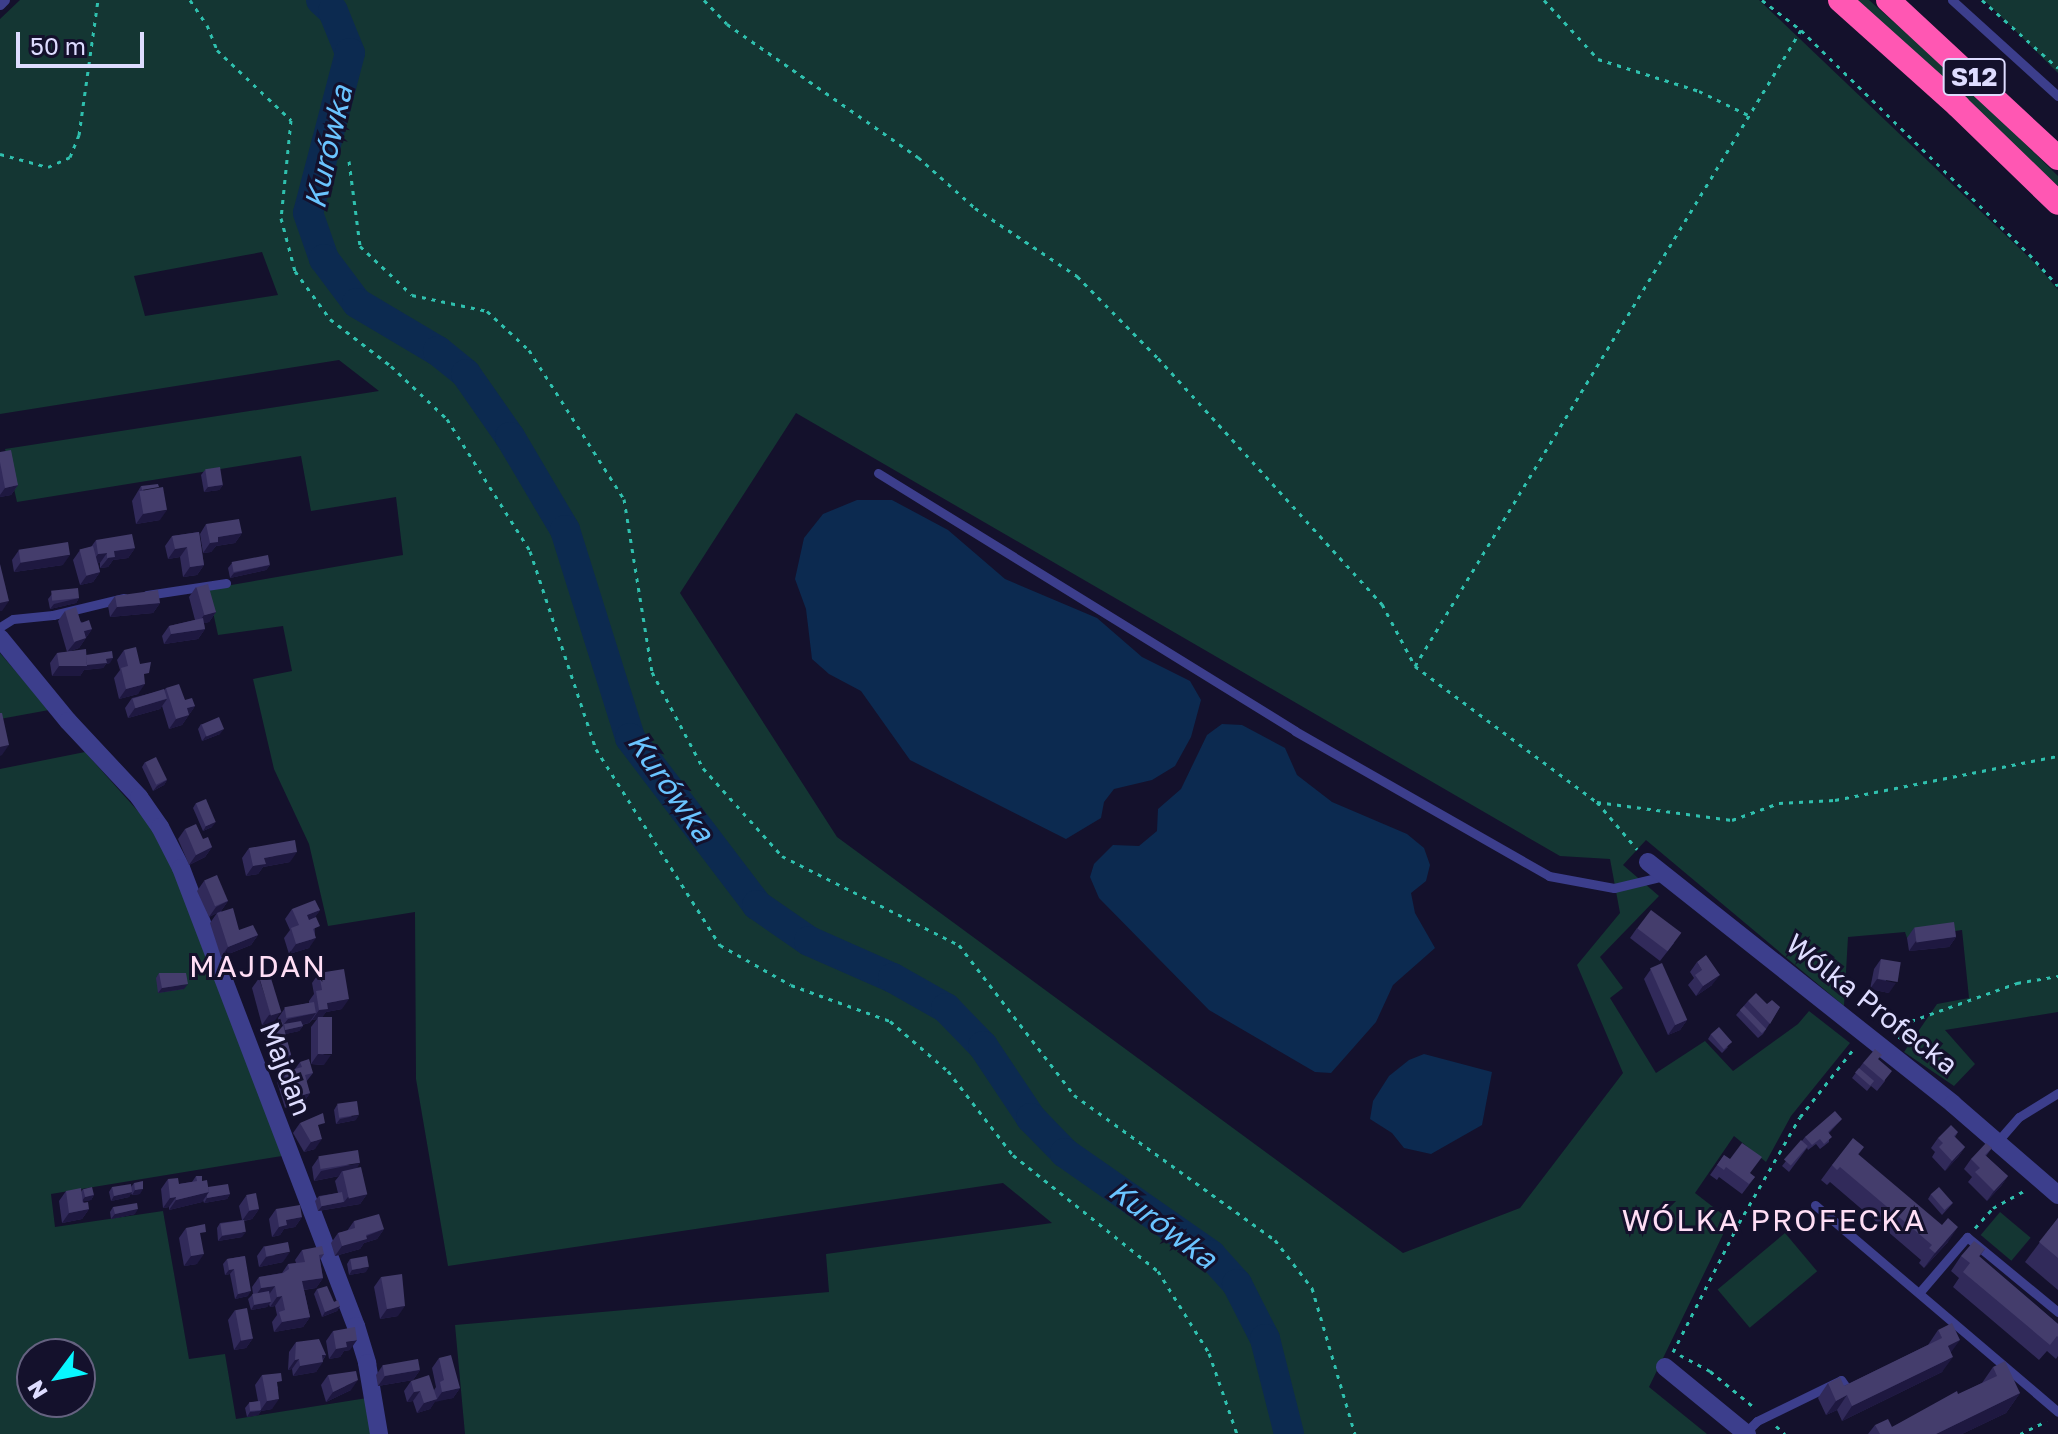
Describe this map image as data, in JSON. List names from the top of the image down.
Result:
{
  "streets": {
    "highway": ["S12"],
    "street": ["Wólka Profecka", "Majdan"]
  },
  "districts": ["MAJDAN", "WÓLKA PROFECKA"],
  "water": ["Kurówka"],
  "scale_bar": "50 m",
  "north": "bottom left"
}
